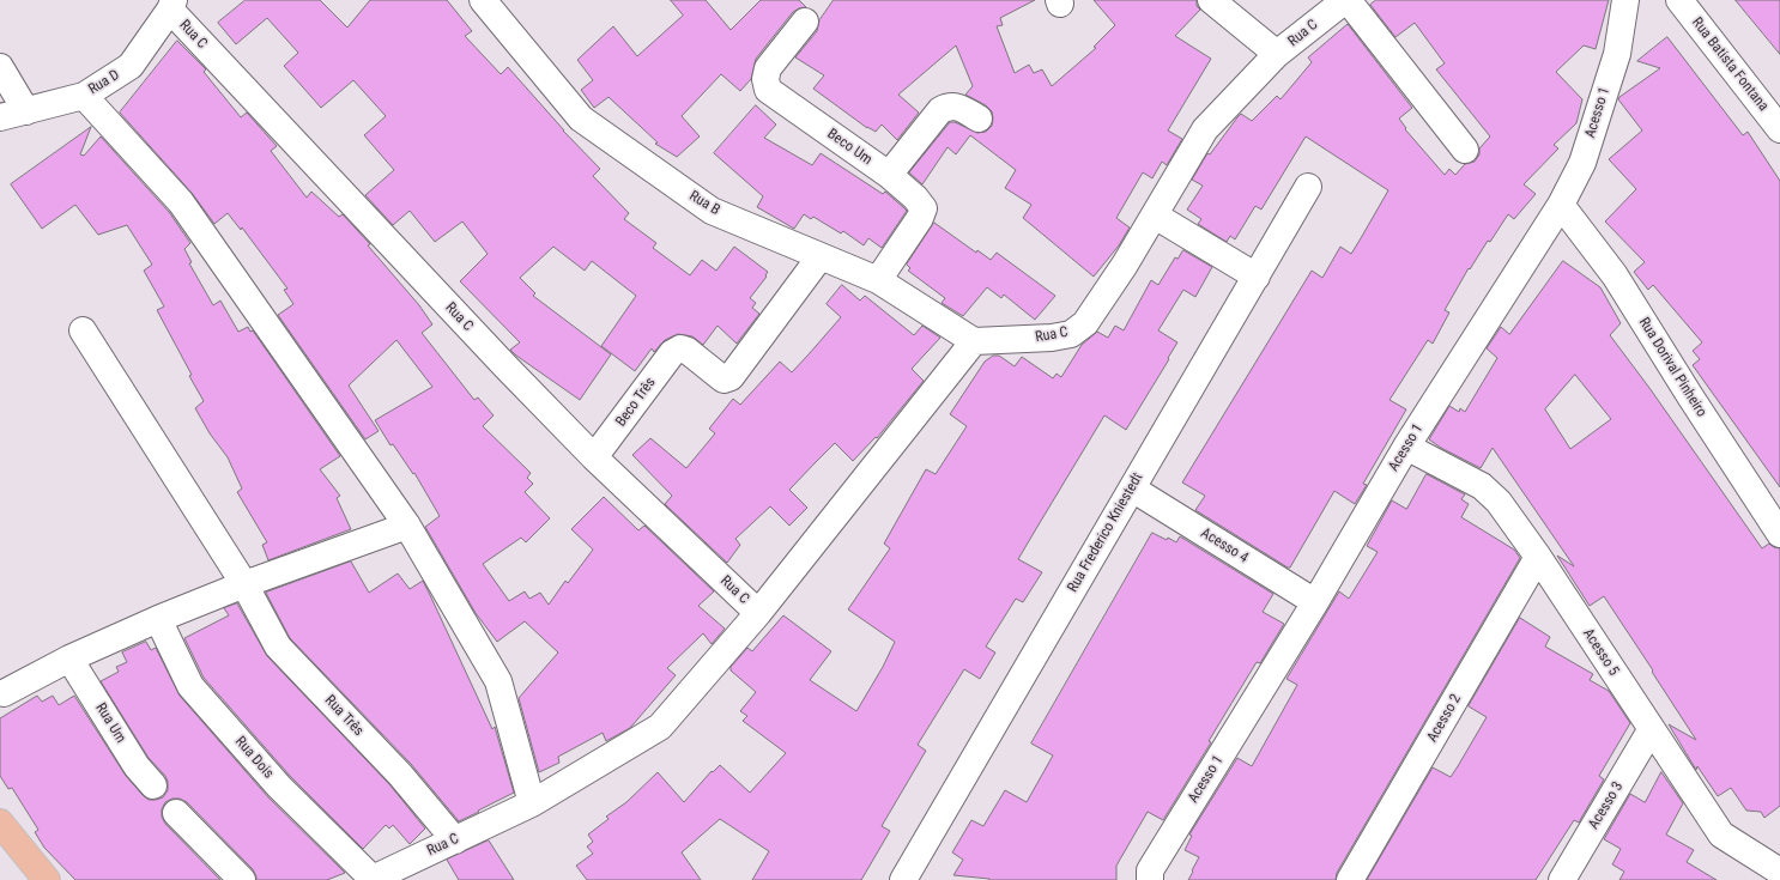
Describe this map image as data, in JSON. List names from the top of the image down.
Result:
{
  "streets": {
    "street": [
      "Rua C",
      "Rua Batista Fontana",
      "Rua D",
      "Acesso 1",
      "Beco Um",
      "Rua B",
      "Rua Dorival Pinheiro",
      "Beco Três",
      "Rua Frederico Kniestedt",
      "Acesso 4",
      "Acesso 5",
      "Rua Três",
      "Acesso 2",
      "Rua Um",
      "Rua Dois",
      "Acesso 3"
    ]
  },
  "crossings": [
    ["Rua C", "Rua D"],
    ["Rua C", "Rua B"],
    ["Rua C", "Beco Três"],
    ["Rua C", "Rua Três"],
    ["Rua C", "Rua Dois"],
    ["Acesso 1", "Rua Dorival Pinheiro"],
    ["Acesso 1", "Acesso 4"],
    ["Acesso 1", "Acesso 5"],
    ["Beco Um", "Rua B"],
    ["Rua B", "Beco Três"],
    ["Rua Frederico Kniestedt", "Acesso 4"],
    ["Acesso 5", "Acesso 2"],
    ["Acesso 5", "Acesso 3"]
  ]
}
